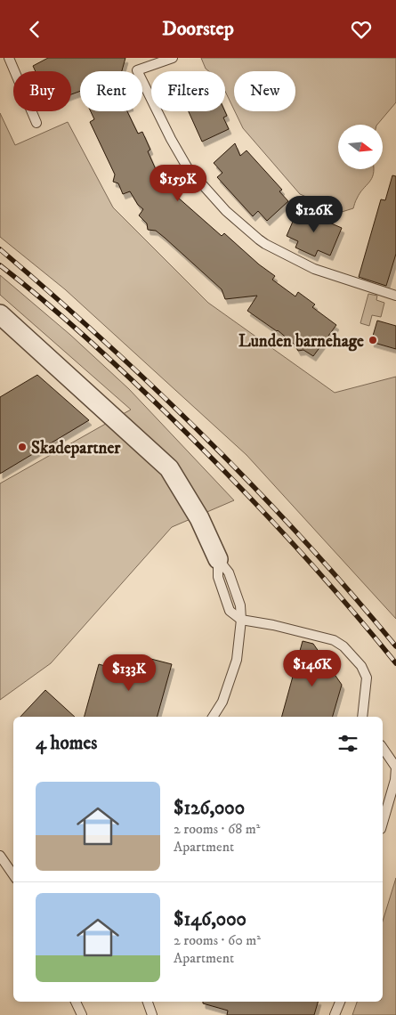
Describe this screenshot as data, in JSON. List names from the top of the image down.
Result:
{
  "places": ["Lunden barnehage", "Skadepartner"],
  "north": "right",
  "page": {
    "header": "Doorstep",
    "chip": [
      "Buy",
      "Rent",
      "Filters",
      "New"
    ],
    "price": [
      "$159K",
      "$126K",
      "$146K",
      "$133K"
    ],
    "heading": "4 homes",
    "list": [
      {
        "name": "$126,000",
        "note": "2 rooms · 68 m² · Apartment"
      },
      {
        "name": "$146,000",
        "note": "2 rooms · 60 m² · Apartment"
      }
    ]
  }
}
